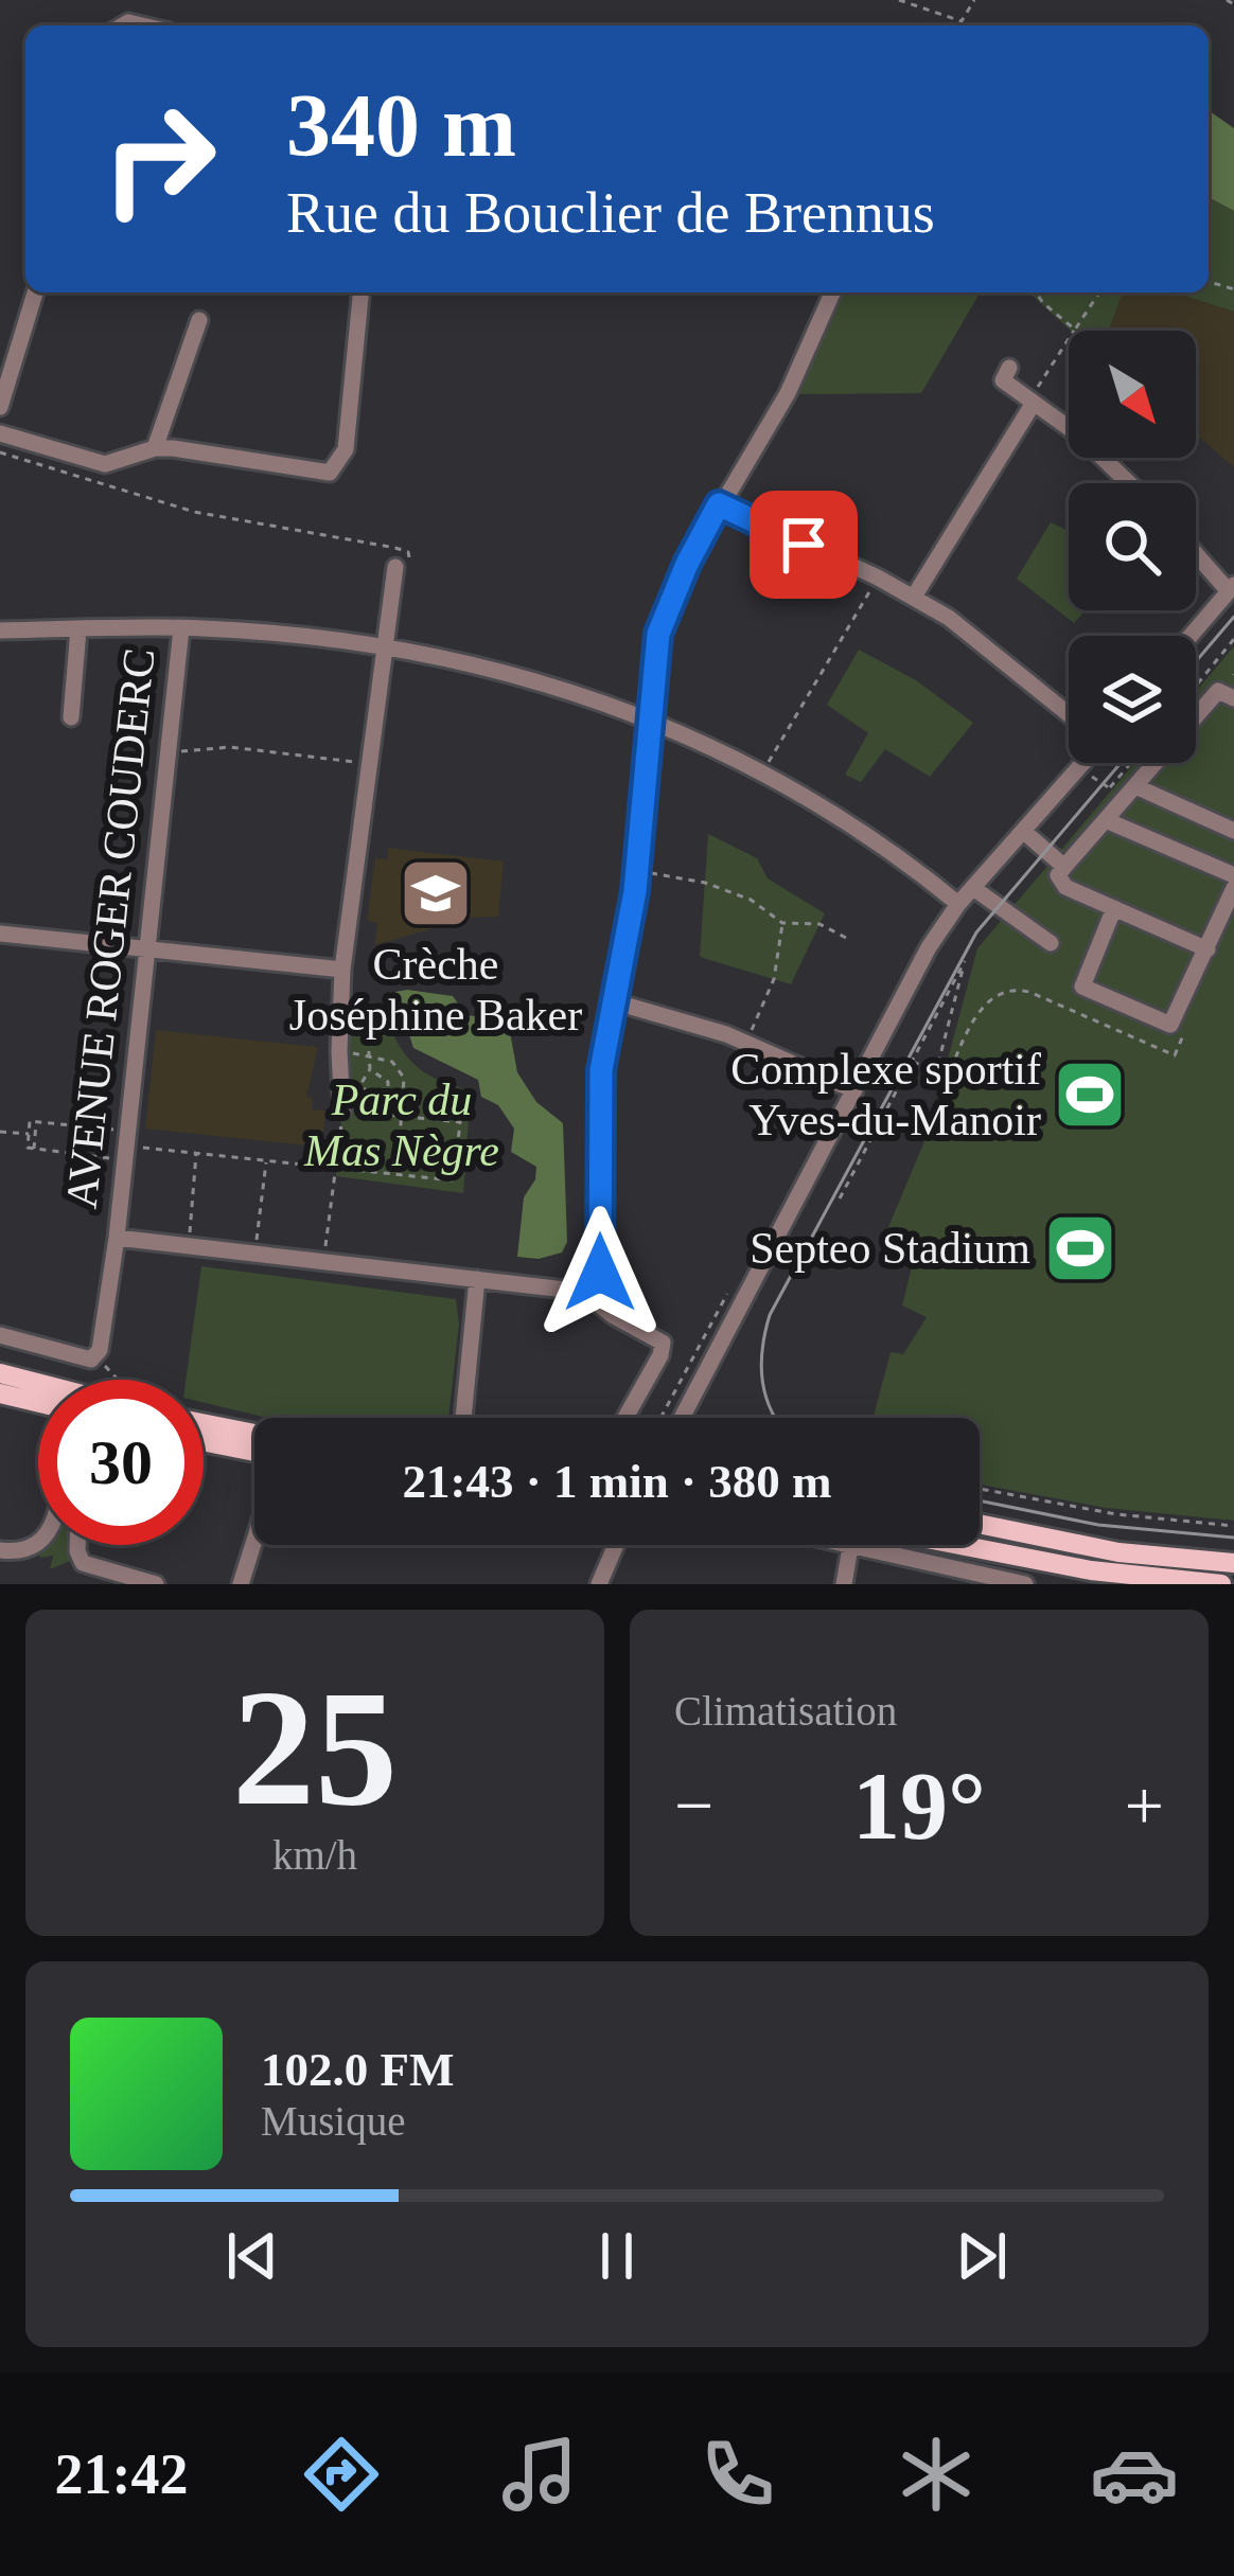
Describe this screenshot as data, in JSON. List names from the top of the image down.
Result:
{
  "streets": {
    "street": ["AVENUE ROGER COUDERC"]
  },
  "parks": ["Parc du Mas Nègre"],
  "places": {
    "school or university": ["Crèche Joséphine Baker"],
    "sports": ["Complexe sportif Yves-du-Manoir", "Septeo Stadium"]
  },
  "north": "bottom right",
  "page": {
    "turn": ["340 m", "Rue du Bouclier de Brennus"],
    "limit": "30",
    "trip": "21:43 · 1 min · 380 m",
    "tile": [
      ["25", "km/h"],
      "Climatisation"
    ],
    "heat": ["−", "19°", "+"],
    "song": ["102.0 FM", "Musique"],
    "tabs": "21:42"
  }
}
